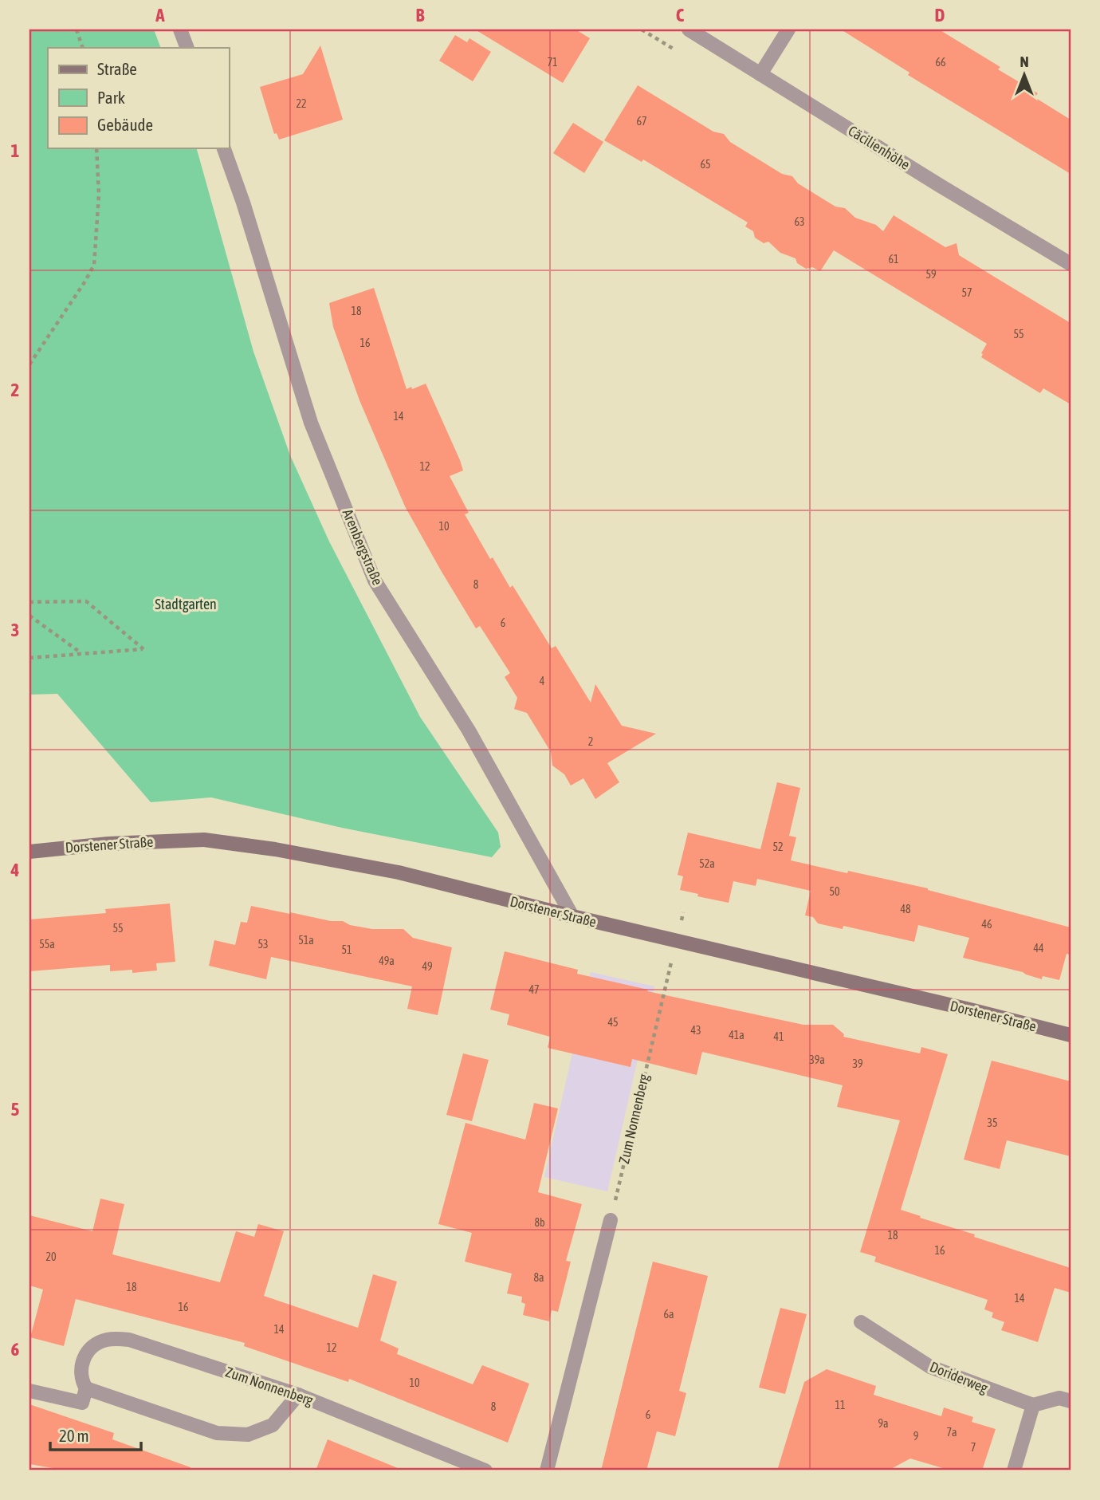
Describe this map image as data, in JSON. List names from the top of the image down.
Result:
{
  "streets": {
    "main road": ["Dorstener Straße"],
    "street": [
      "Cäcilienhöhe",
      "Arenbergstraße",
      "Zum Nonnenberg",
      "Doriderweg"
    ]
  },
  "crossings": [
    ["Arenbergstraße", "Dorstener Straße"],
    ["Dorstener Straße", "Zum Nonnenberg"]
  ],
  "parks": ["Stadtgarten"],
  "house_numbers": [
    "71",
    "66",
    "22",
    "67",
    "65",
    "63",
    "61",
    "59",
    "57",
    "18",
    "55",
    "16",
    "14",
    "12",
    "10",
    "8",
    "6",
    "4",
    "2",
    "52",
    "52a",
    "50",
    "48",
    "46",
    "55",
    "51a",
    "55a",
    "53",
    "44",
    "51",
    "49a",
    "49",
    "47",
    "45",
    "43",
    "41a",
    "41",
    "39a",
    "39",
    "35",
    "8b",
    "18",
    "16",
    "20",
    "8a",
    "18",
    "14",
    "16",
    "6a",
    "14",
    "12",
    "10",
    "11",
    "8",
    "6",
    "9a",
    "7a",
    "9",
    "7"
  ],
  "legend": ["Straße", "Park", "Gebäude"],
  "scale_bar": "20 m",
  "north": "top",
  "grid": {
    "columns": [
      "A",
      "B",
      "C",
      "D"
    ],
    "rows": [
      "1",
      "2",
      "3",
      "4",
      "5",
      "6"
    ]
  }
}
